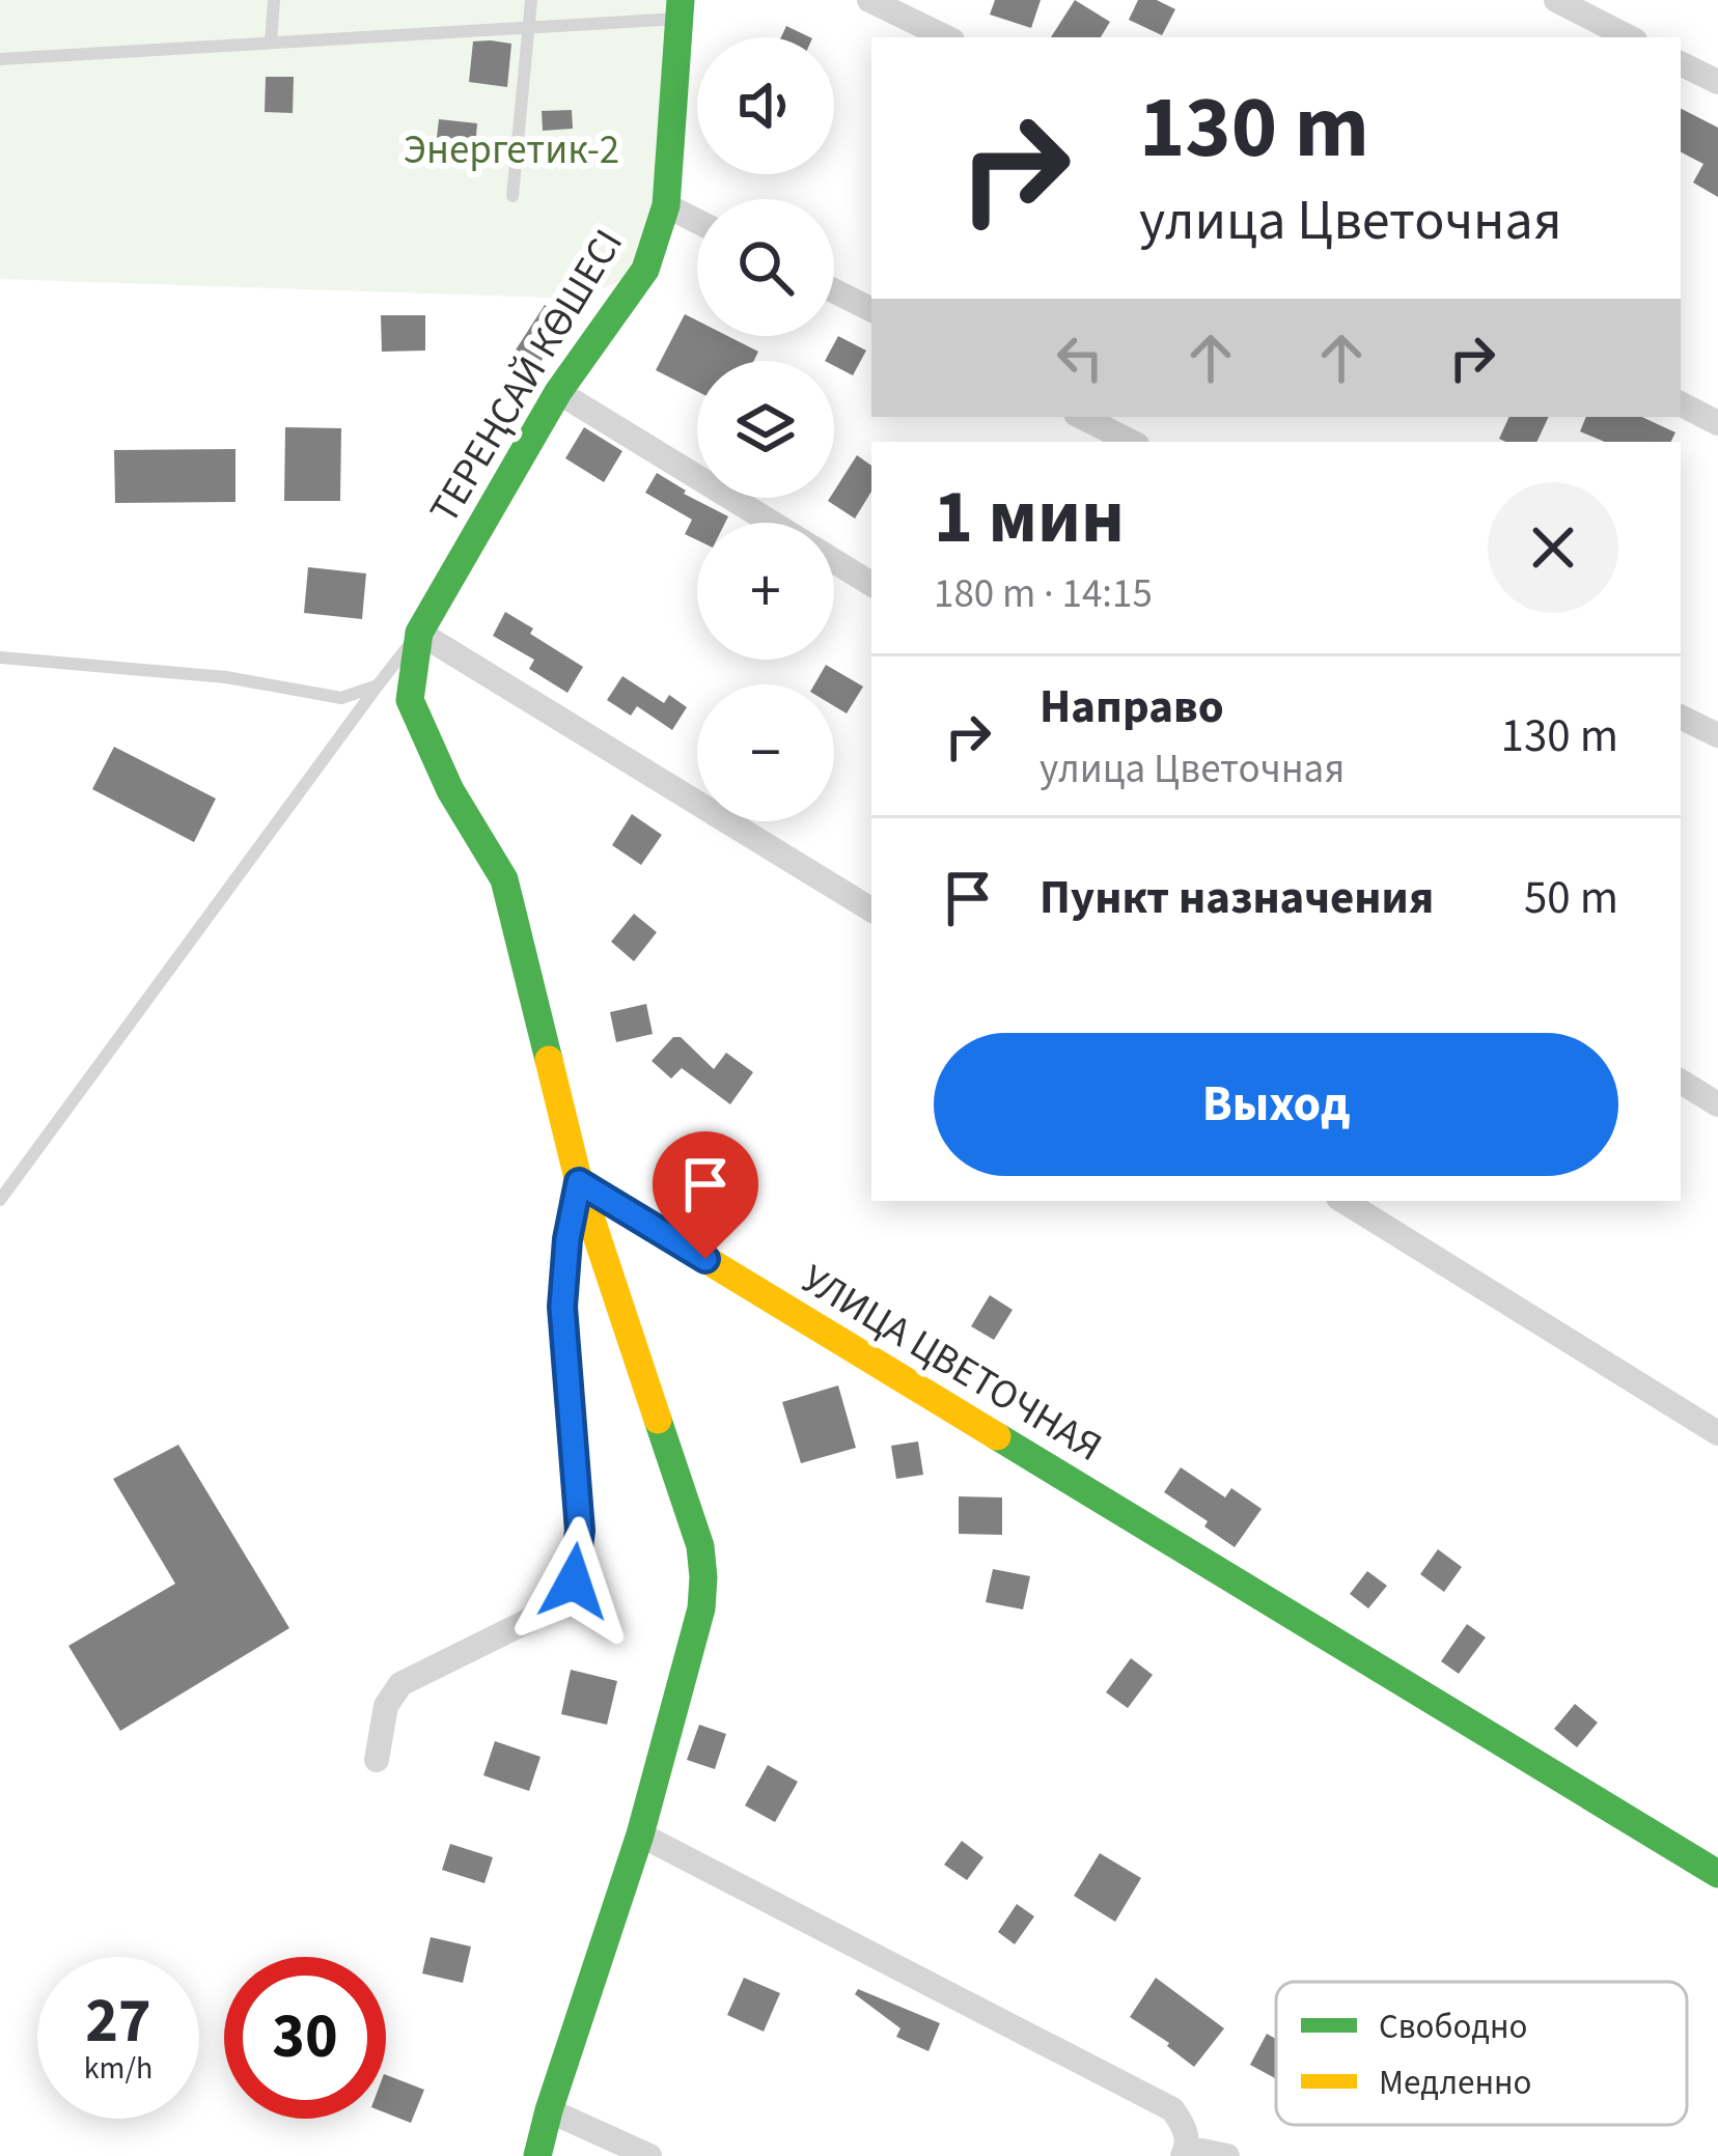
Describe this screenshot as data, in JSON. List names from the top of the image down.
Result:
{
  "streets": {
    "street": ["ТЕРЕҢСАЙ КӨШЕСІ", "УЛИЦА ЦВЕТОЧНАЯ"]
  },
  "parks": ["Энергетик-2"],
  "legend": ["Свободно", "Медленно"],
  "page": {
    "map_buttons": ["+", "−"],
    "turn": ["130 m", "улица Цветочная"],
    "heading": ["1 мин", "180 m · 14:15"],
    "list": [
      {
        "name": "Направо",
        "note": "улица Цветочная",
        "value": "130 m"
      },
      {
        "name": "Пункт назначения",
        "value": "50 m"
      }
    ],
    "buttons": "Выход",
    "speed": "27 km/h",
    "limit": "30"
  }
}
